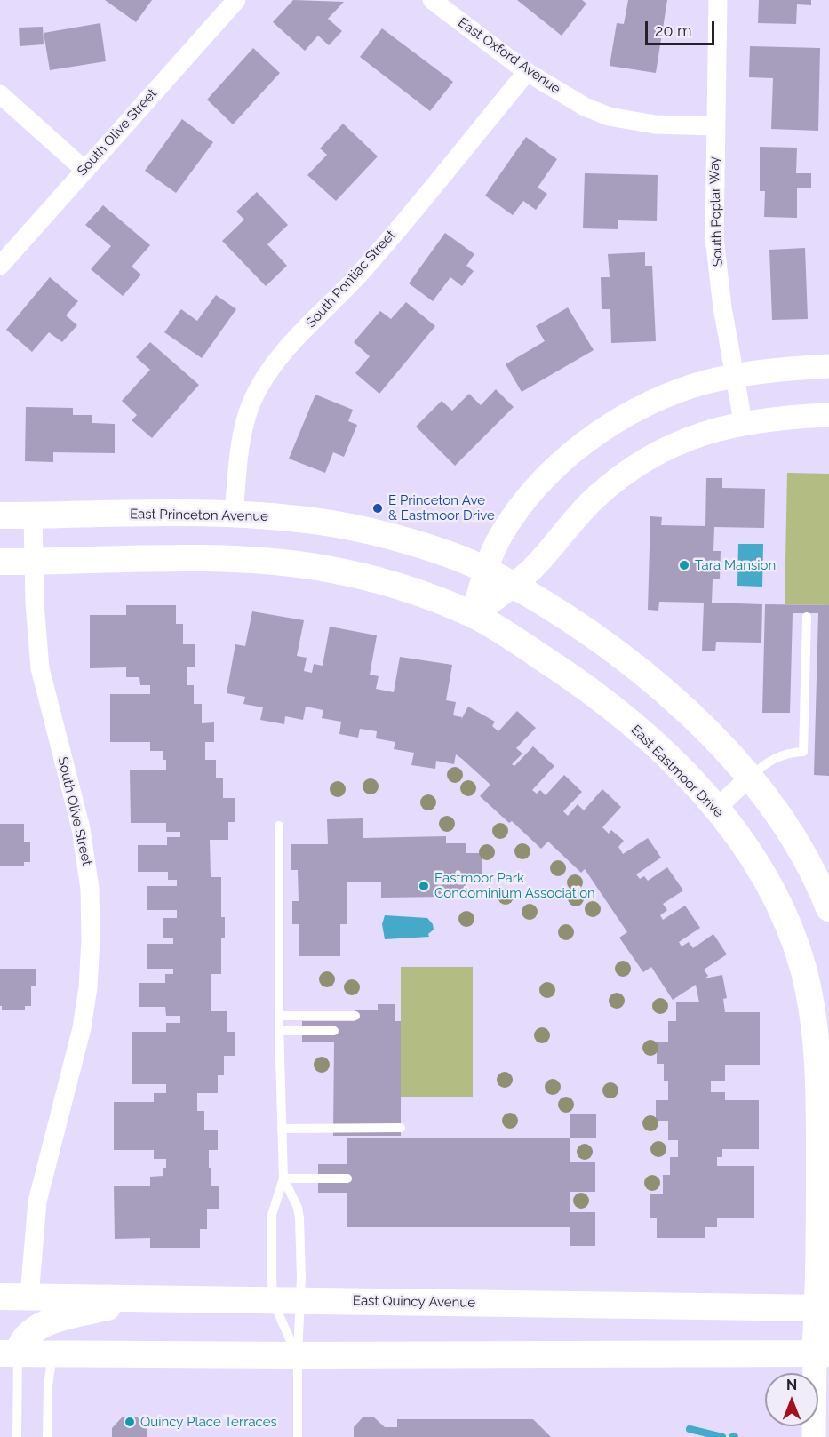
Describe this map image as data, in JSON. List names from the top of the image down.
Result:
{
  "streets": {
    "main road": ["East Princeton Avenue", "East Eastmoor Drive", "East Quincy Avenue"],
    "street": [
      "East Oxford Avenue",
      "South Olive Street",
      "South Poplar Way",
      "South Pontiac Street"
    ]
  },
  "crossings": [
    ["East Oxford Avenue", "South Poplar Way"],
    ["East Oxford Avenue", "South Pontiac Street"],
    ["South Olive Street", "East Princeton Avenue"],
    ["South Olive Street", "East Quincy Avenue"],
    ["South Pontiac Street", "East Princeton Avenue"],
    ["East Eastmoor Drive", "East Quincy Avenue"]
  ],
  "places": [
    "E Princeton Ave & Eastmoor Drive",
    "Tara Mansion",
    "Eastmoor Park Condominium Association",
    "Quincy Place Terraces"
  ],
  "scale_bar": "20 m",
  "north": "top"
}
